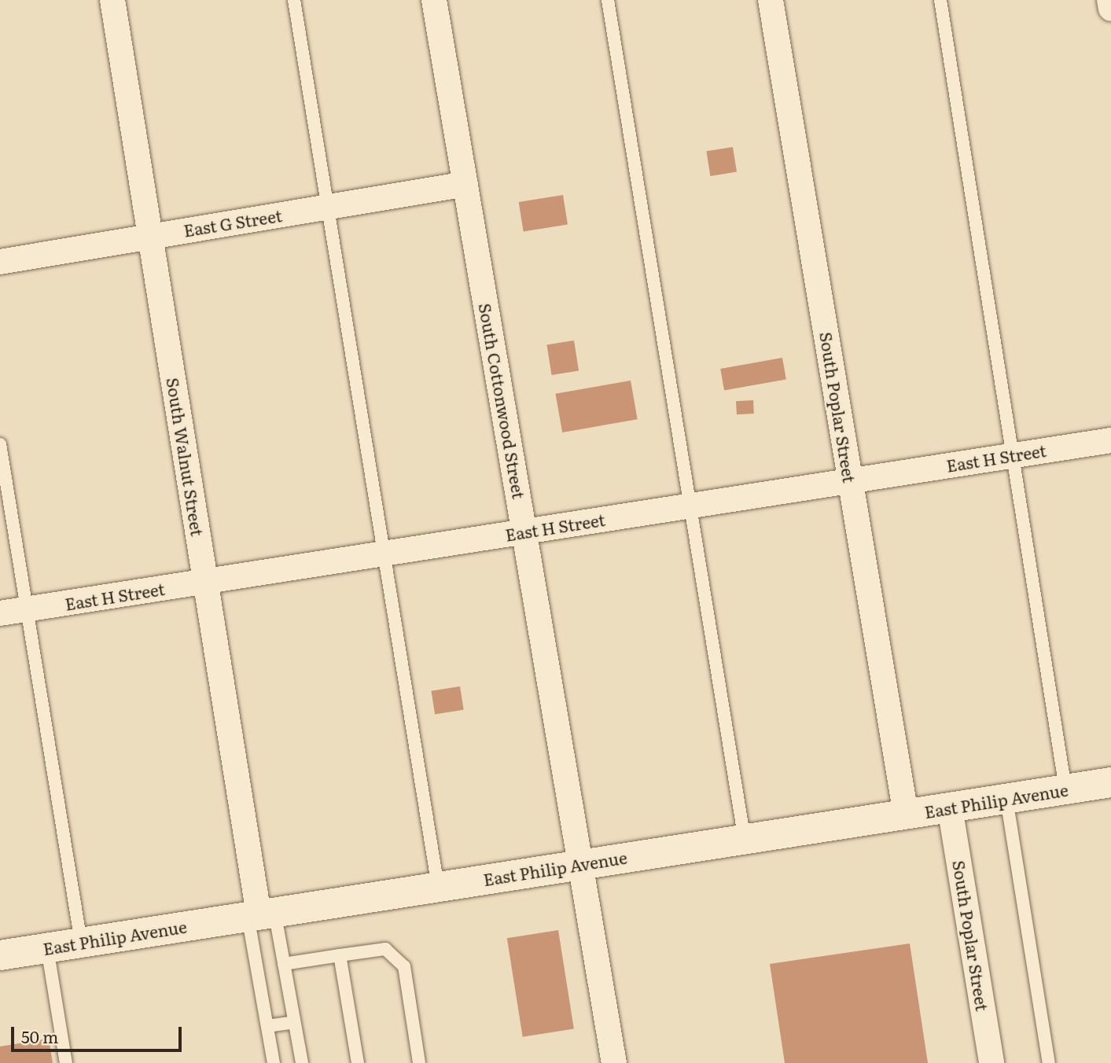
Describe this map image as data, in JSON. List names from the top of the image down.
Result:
{
  "streets": {
    "main road": ["East Philip Avenue"],
    "street": [
      "East G Street",
      "South Cottonwood Street",
      "South Poplar Street",
      "South Walnut Street",
      "East H Street"
    ]
  },
  "crossings": [
    ["East G Street", "South Cottonwood Street"],
    ["East G Street", "South Walnut Street"],
    ["South Cottonwood Street", "East H Street"],
    ["South Cottonwood Street", "East Philip Avenue"],
    ["South Poplar Street", "East H Street"],
    ["South Poplar Street", "East Philip Avenue"],
    ["South Walnut Street", "East H Street"],
    ["South Walnut Street", "East Philip Avenue"]
  ],
  "scale_bar": "50 m"
}
